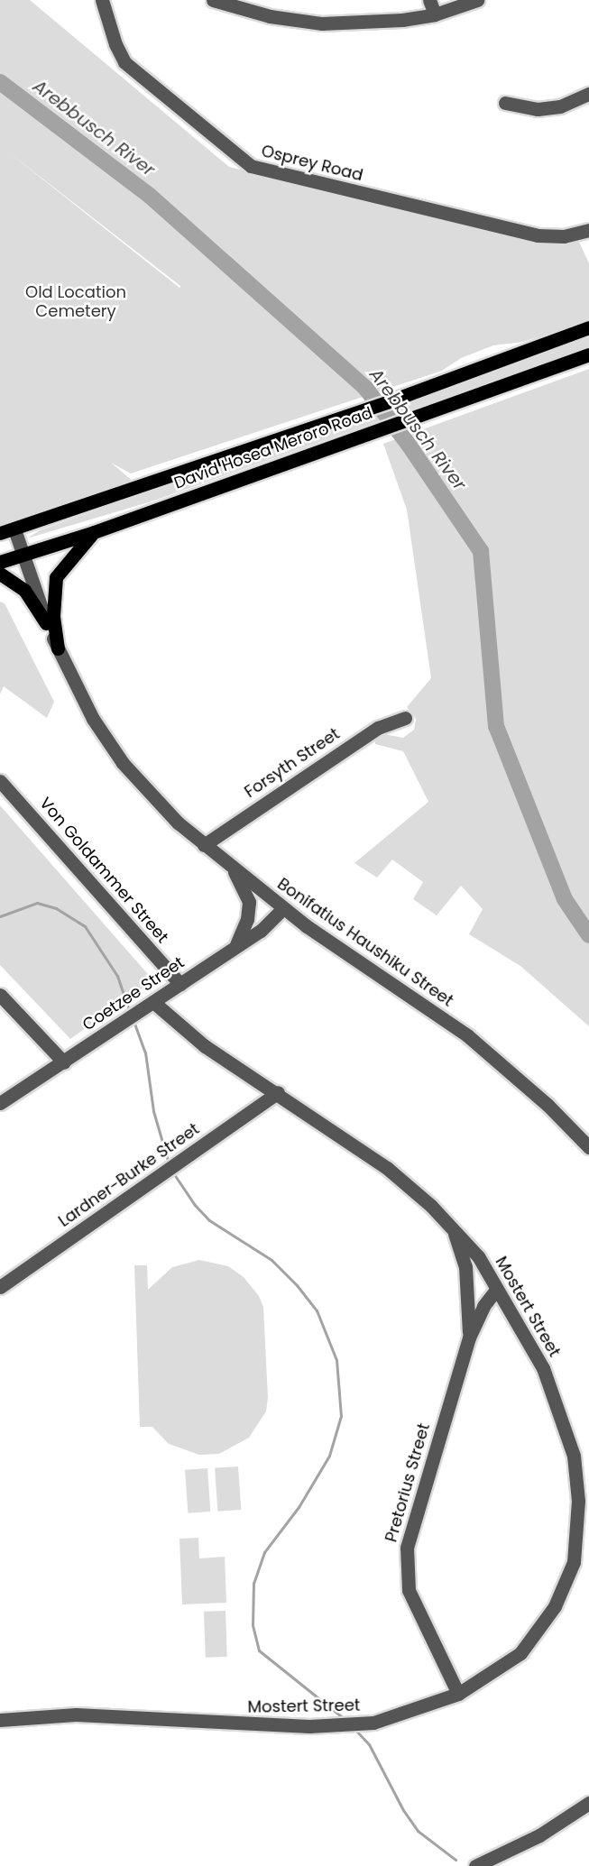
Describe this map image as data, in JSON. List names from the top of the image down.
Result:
{
  "streets": {
    "main road": ["David Hosea Meroro Road"],
    "street": [
      "Osprey Road",
      "Forsyth Street",
      "Von Goldammer Street",
      "Bonifatius Haushiku Street",
      "Coetzee Street",
      "Lardner-Burke Street",
      "Mostert Street",
      "Pretorius Street"
    ]
  },
  "crossings": [
    ["David Hosea Meroro Road", "Bonifatius Haushiku Street"],
    ["Forsyth Street", "Bonifatius Haushiku Street"],
    ["Von Goldammer Street", "Coetzee Street"],
    ["Bonifatius Haushiku Street", "Coetzee Street"],
    ["Coetzee Street", "Mostert Street"],
    ["Lardner-Burke Street", "Mostert Street"],
    ["Mostert Street", "Pretorius Street"]
  ],
  "water": ["Arebbusch River"],
  "parks": ["Old Location Cemetery"]
}
